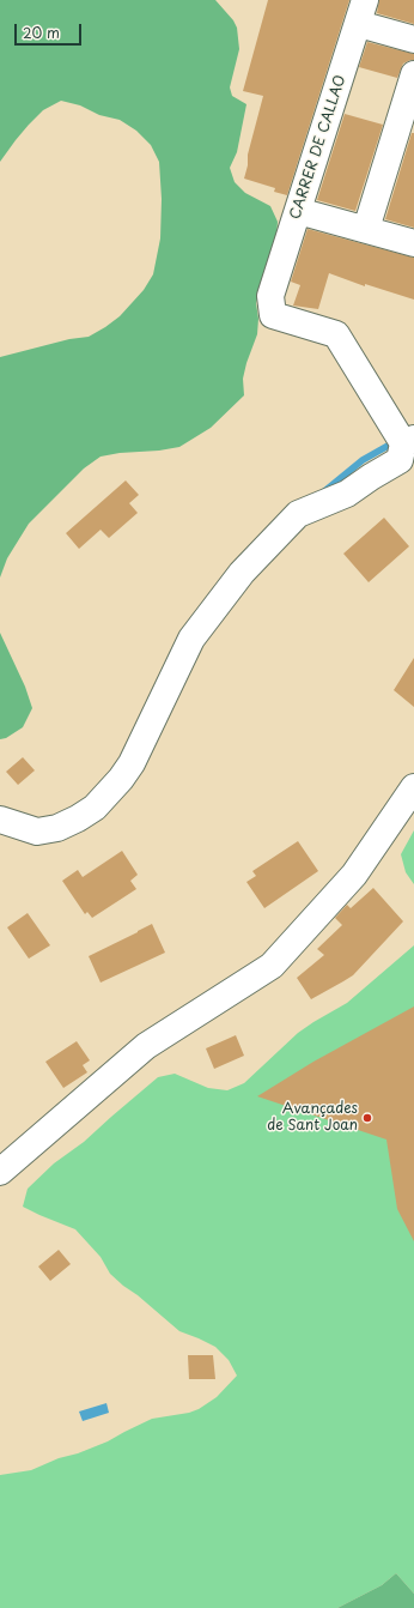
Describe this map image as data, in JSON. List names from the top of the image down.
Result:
{
  "streets": {
    "street": ["CARRER DE CALLAO"]
  },
  "places": ["Avançades de Sant Joan"],
  "scale_bar": "20 m"
}
